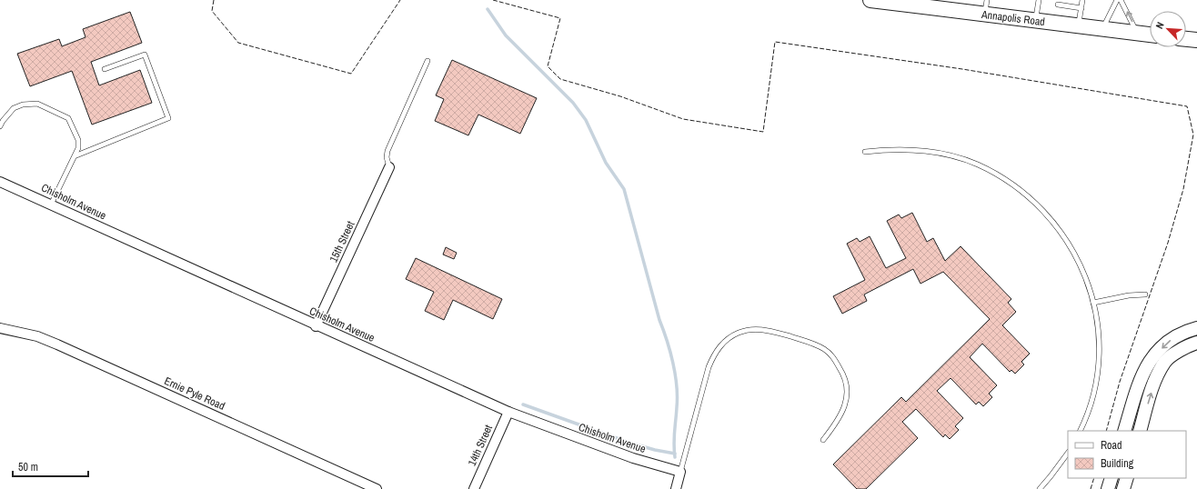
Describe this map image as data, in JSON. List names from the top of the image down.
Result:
{
  "streets": {
    "main road": ["Annapolis Road"],
    "street": [
      "Chisholm Avenue",
      "15th Street",
      "Ernie Pyle Road",
      "14th Street"
    ]
  },
  "crossings": [
    ["Chisholm Avenue", "15th Street"],
    ["Chisholm Avenue", "14th Street"]
  ],
  "legend": ["Road", "Building"],
  "scale_bar": "50 m",
  "north": "top left"
}
